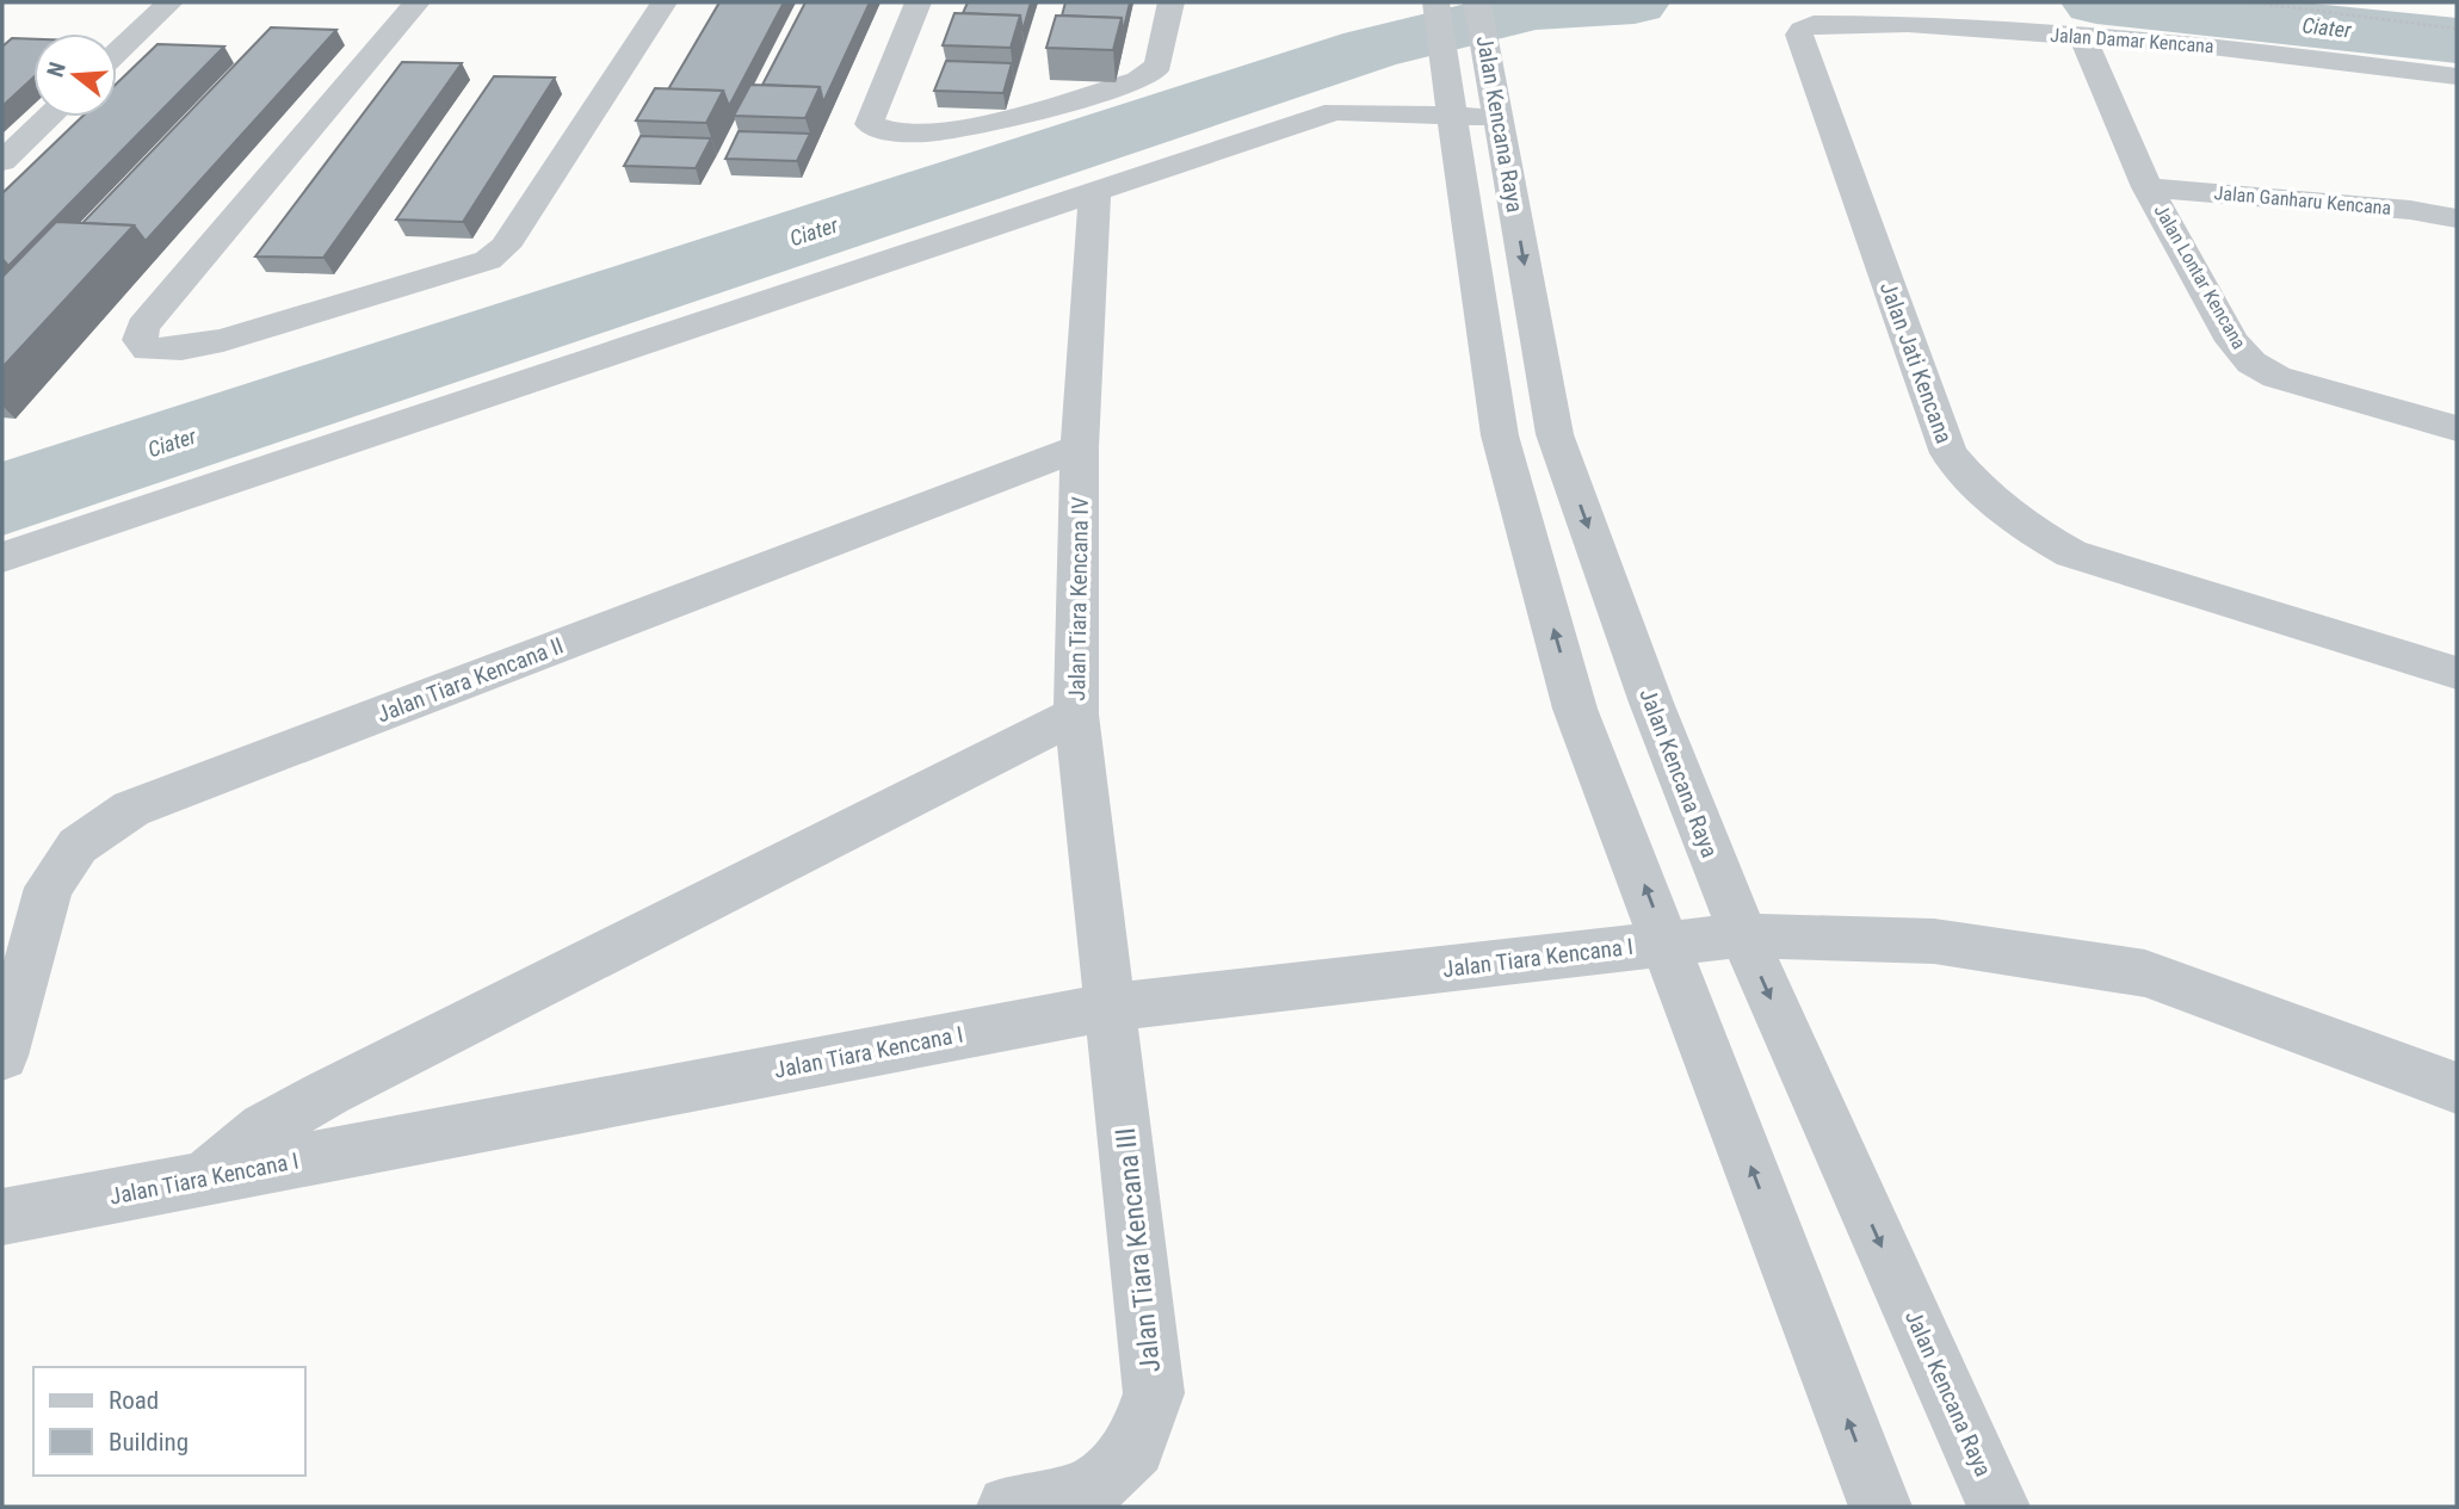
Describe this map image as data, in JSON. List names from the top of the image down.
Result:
{
  "streets": {
    "street": [
      "Jalan Damar Kencana",
      "Jalan Kencana Raya",
      "Jalan Ganharu Kencana",
      "Jalan Lontar Kencana",
      "Jalan Jati Kencana",
      "Jalan Tiara Kencana IV",
      "Jalan Tiara Kencana II",
      "Jalan Tiara Kencana I",
      "Jalan Tiara Kencana III"
    ]
  },
  "crossings": [
    ["Jalan Damar Kencana", "Jalan Lontar Kencana"],
    ["Jalan Damar Kencana", "Jalan Jati Kencana"],
    ["Jalan Kencana Raya", "Jalan Tiara Kencana I"],
    ["Jalan Ganharu Kencana", "Jalan Lontar Kencana"],
    ["Jalan Tiara Kencana IV", "Jalan Tiara Kencana II"],
    ["Jalan Tiara Kencana IV", "Jalan Tiara Kencana I"],
    ["Jalan Tiara Kencana IV", "Jalan Tiara Kencana III"],
    ["Jalan Tiara Kencana I", "Jalan Tiara Kencana III"]
  ],
  "water": ["Ciater"],
  "legend": ["Road", "Building"],
  "north": "left"
}
